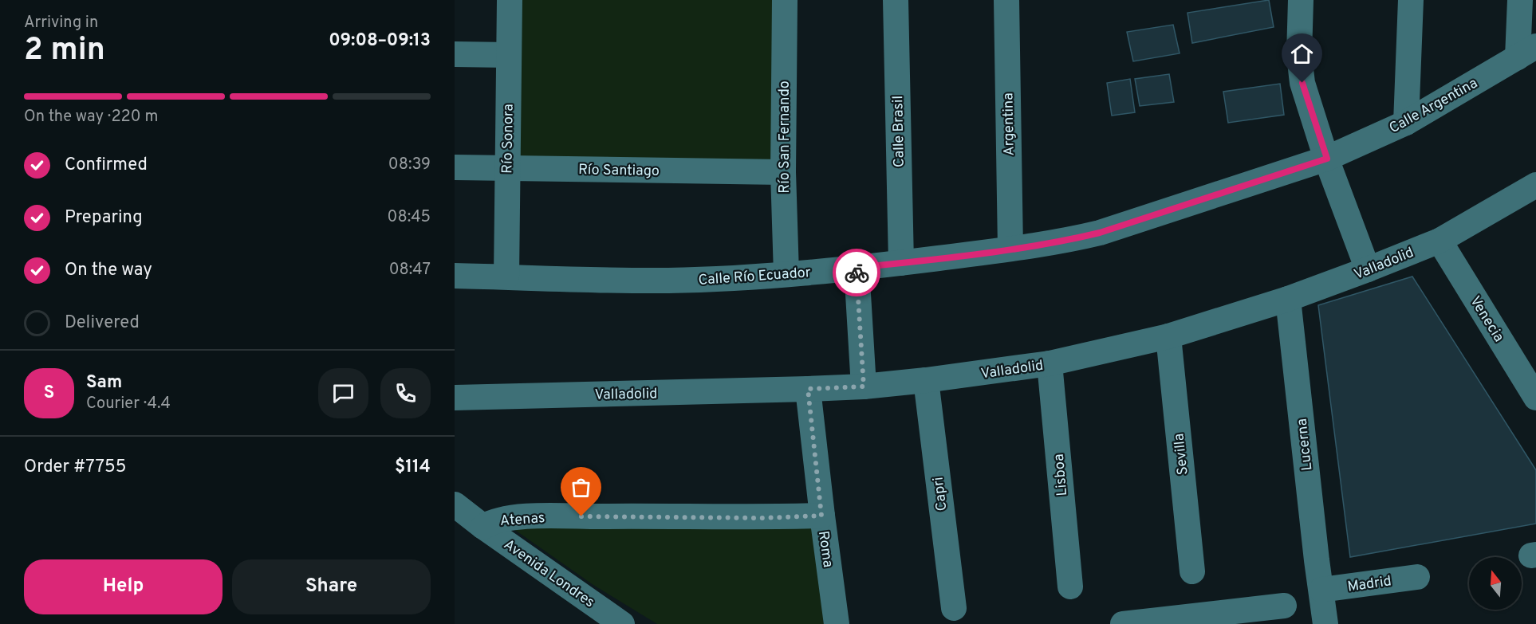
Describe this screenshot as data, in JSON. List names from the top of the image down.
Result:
{
  "streets": {
    "street": [
      "Calle Argentina",
      "Argentina",
      "Calle Brasil",
      "Río San Fernando",
      "Río Sonora",
      "Río Santiago",
      "Valladolid",
      "Calle Río Ecuador",
      "Venecia",
      "Lucerna",
      "Sevilla",
      "Lisboa",
      "Capri",
      "Atenas",
      "Roma",
      "Avenida Londres",
      "Madrid"
    ]
  },
  "crossings": [
    ["Calle Argentina", "Calle Río Ecuador"],
    ["Argentina", "Calle Río Ecuador"],
    ["Calle Brasil", "Calle Río Ecuador"],
    ["Río San Fernando", "Río Santiago"],
    ["Río San Fernando", "Calle Río Ecuador"],
    ["Río Sonora", "Río Santiago"],
    ["Río Sonora", "Calle Río Ecuador"],
    ["Valladolid", "Venecia"],
    ["Valladolid", "Lucerna"],
    ["Valladolid", "Sevilla"],
    ["Valladolid", "Lisboa"],
    ["Valladolid", "Capri"],
    ["Valladolid", "Roma"],
    ["Lucerna", "Madrid"],
    ["Atenas", "Roma"],
    ["Atenas", "Avenida Londres"]
  ],
  "north": "top",
  "page": {
    "heading": ["2 min", "Arriving in", "09:08–09:13"],
    "panel": [
      "Sam",
      "Courier · 4.4",
      "Order #7755",
      "$114"
    ],
    "bar": "On the way · 220 m",
    "list": [
      ["Confirmed", "08:39"],
      ["Preparing", "08:45"],
      ["On the way", "08:47"],
      "Delivered"
    ],
    "round": "S",
    "buttons": ["Help", "Share"]
  }
}
